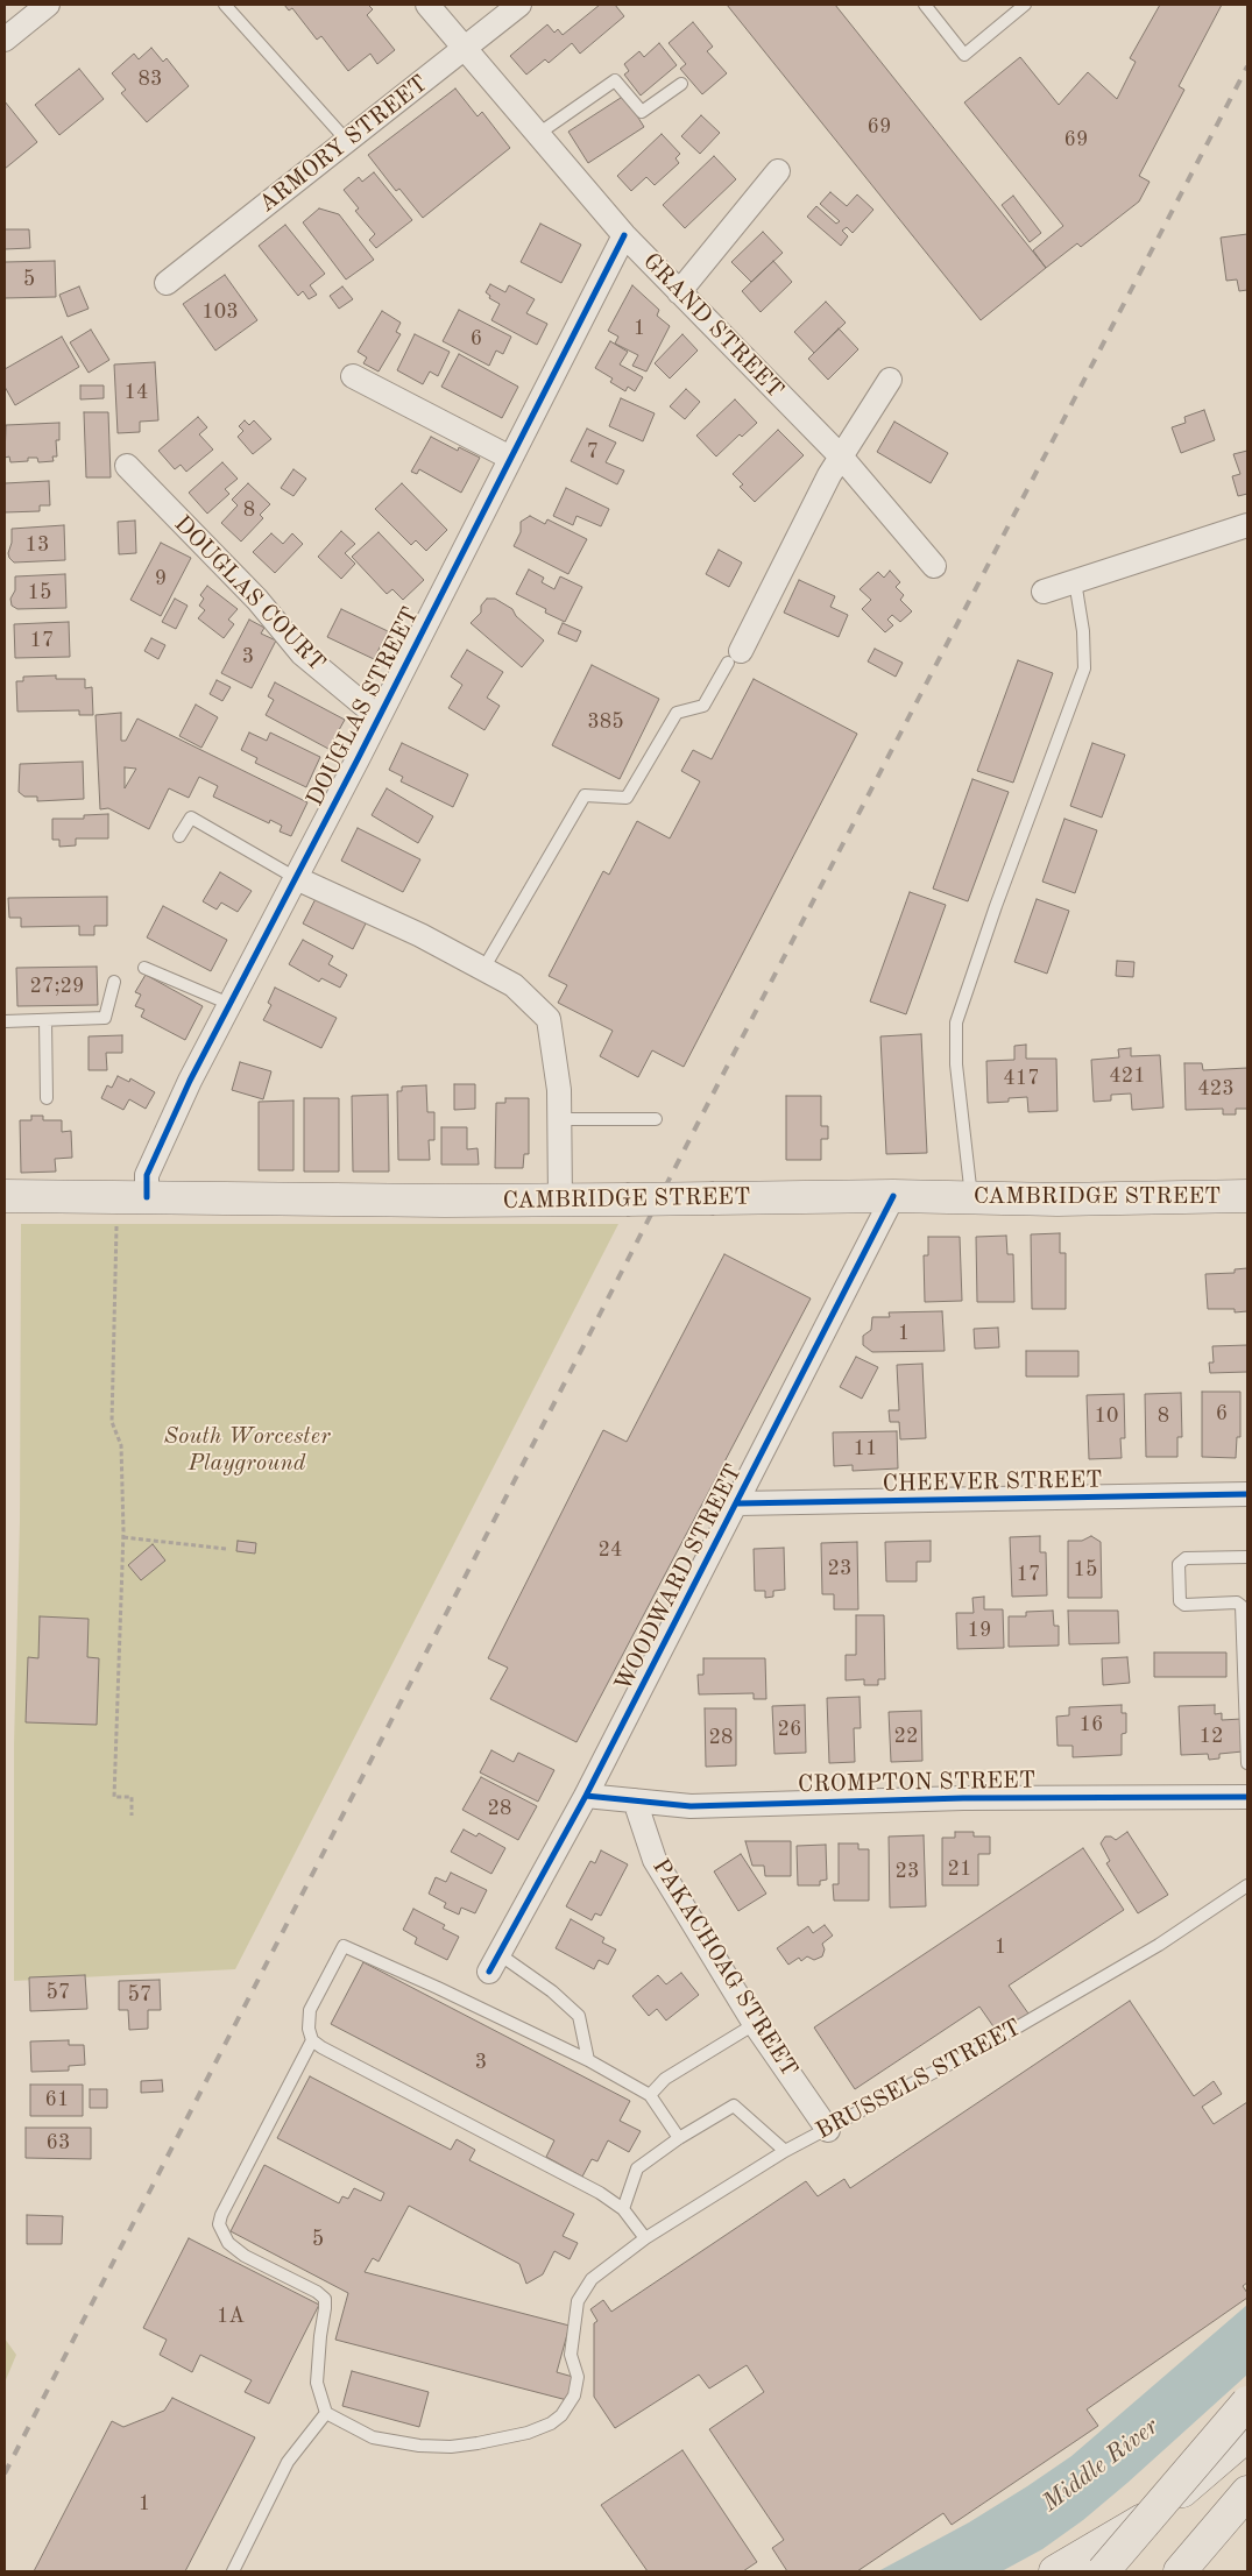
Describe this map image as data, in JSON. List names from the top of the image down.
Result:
{
  "streets": {
    "main road": ["CAMBRIDGE STREET"],
    "street": [
      "ARMORY STREET",
      "GRAND STREET",
      "DOUGLAS COURT",
      "DOUGLAS STREET",
      "CHEEVER STREET",
      "WOODWARD STREET",
      "CROMPTON STREET",
      "PAKACHOAG STREET"
    ],
    "lane": ["BRUSSELS STREET"]
  },
  "crossings": [
    ["ARMORY STREET", "GRAND STREET"],
    ["GRAND STREET", "DOUGLAS STREET"],
    ["DOUGLAS COURT", "DOUGLAS STREET"],
    ["DOUGLAS STREET", "CAMBRIDGE STREET"],
    ["CAMBRIDGE STREET", "WOODWARD STREET"],
    ["CHEEVER STREET", "WOODWARD STREET"],
    ["WOODWARD STREET", "CROMPTON STREET"],
    ["CROMPTON STREET", "PAKACHOAG STREET"],
    ["PAKACHOAG STREET", "BRUSSELS STREET"]
  ],
  "water": ["Middle River"],
  "parks": ["South Worcester Playground"],
  "house_numbers": [
    "83",
    "69",
    "69",
    "5",
    "103",
    "1",
    "6",
    "14",
    "7",
    "8",
    "13",
    "9",
    "15",
    "17",
    "3",
    "385",
    "27;29",
    "421",
    "417",
    "423",
    "1",
    "6",
    "10",
    "8",
    "11",
    "24",
    "23",
    "15",
    "17",
    "19",
    "16",
    "26",
    "22",
    "12",
    "28",
    "28",
    "21",
    "23",
    "1",
    "57",
    "57",
    "3",
    "61",
    "63",
    "5",
    "1A",
    "1"
  ]
}
